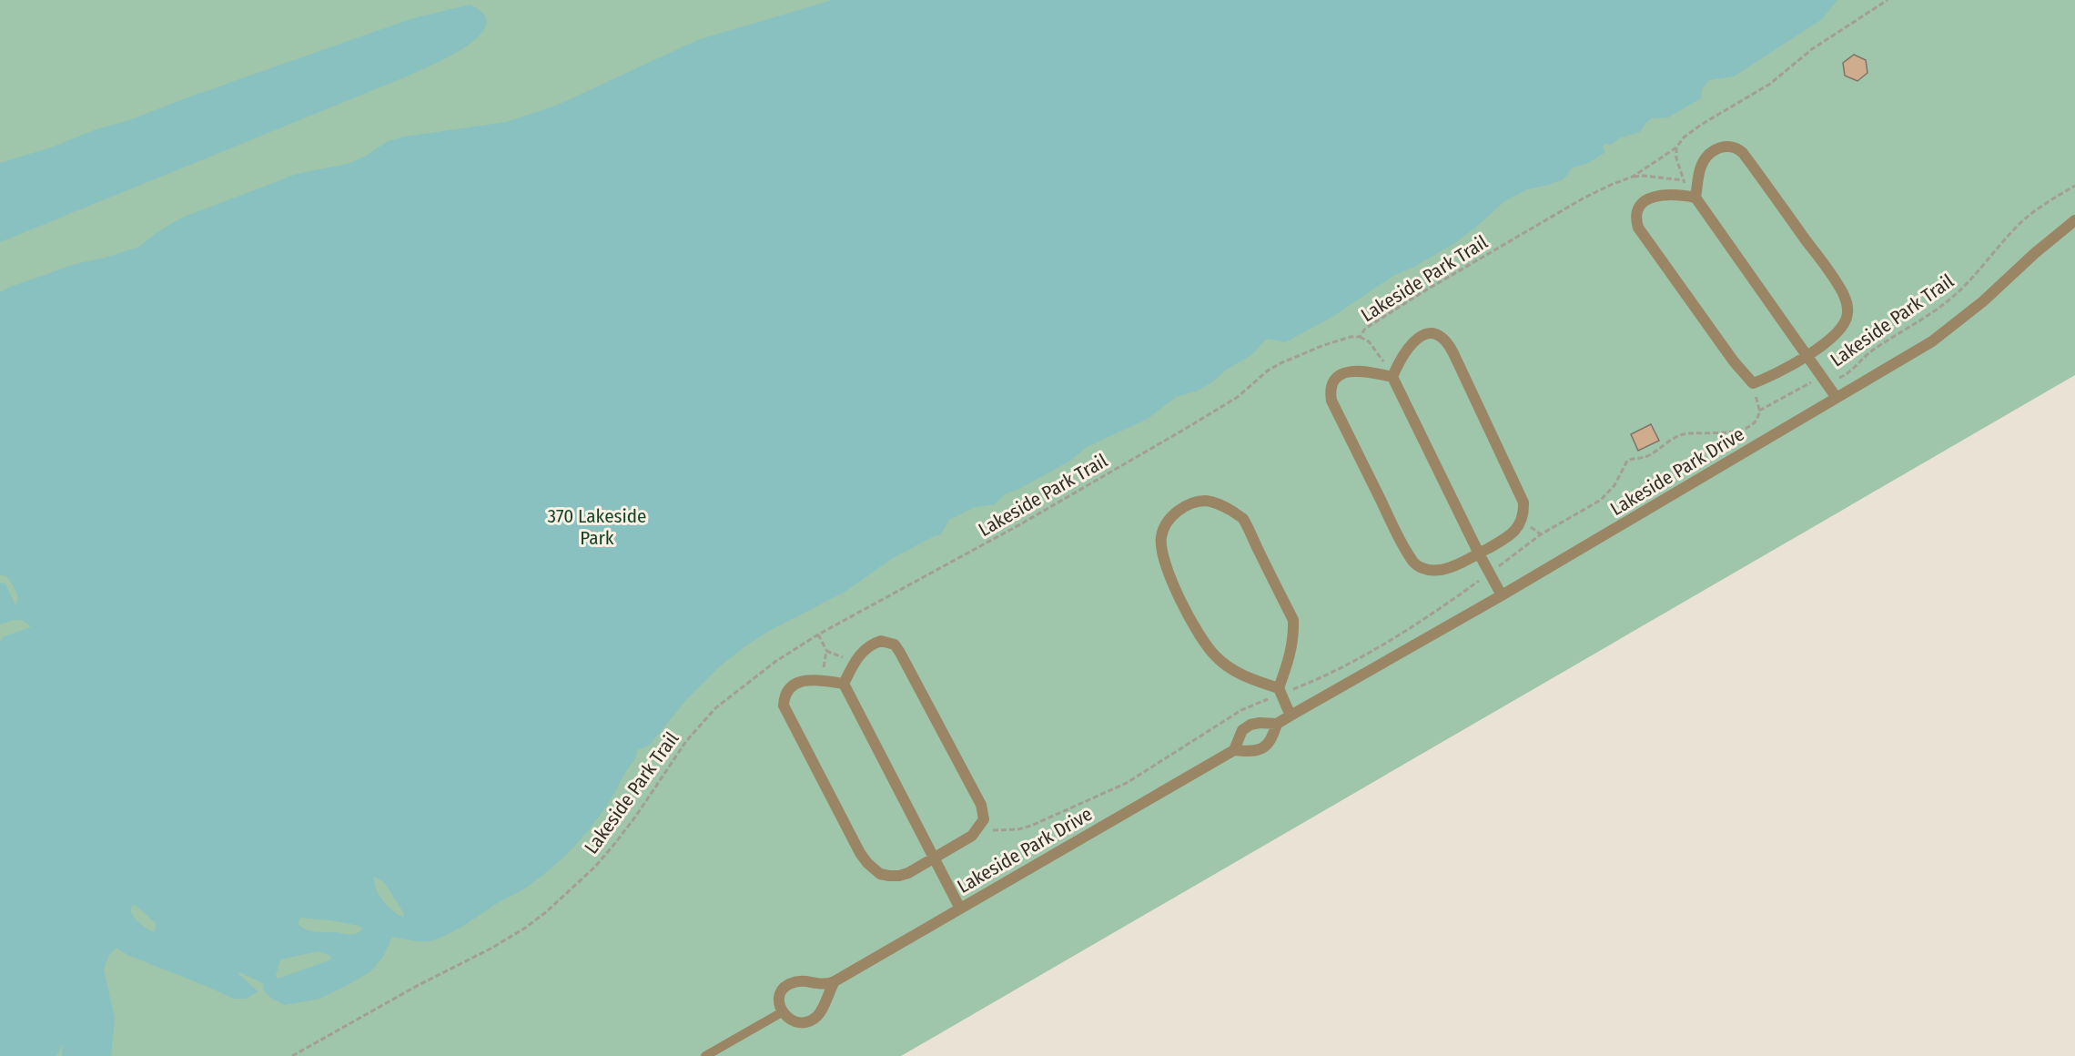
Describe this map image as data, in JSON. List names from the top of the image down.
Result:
{
  "streets": {
    "street": ["Lakeside Park Drive"],
    "path": ["Lakeside Park Trail"]
  },
  "parks": ["370 Lakeside Park"]
}
